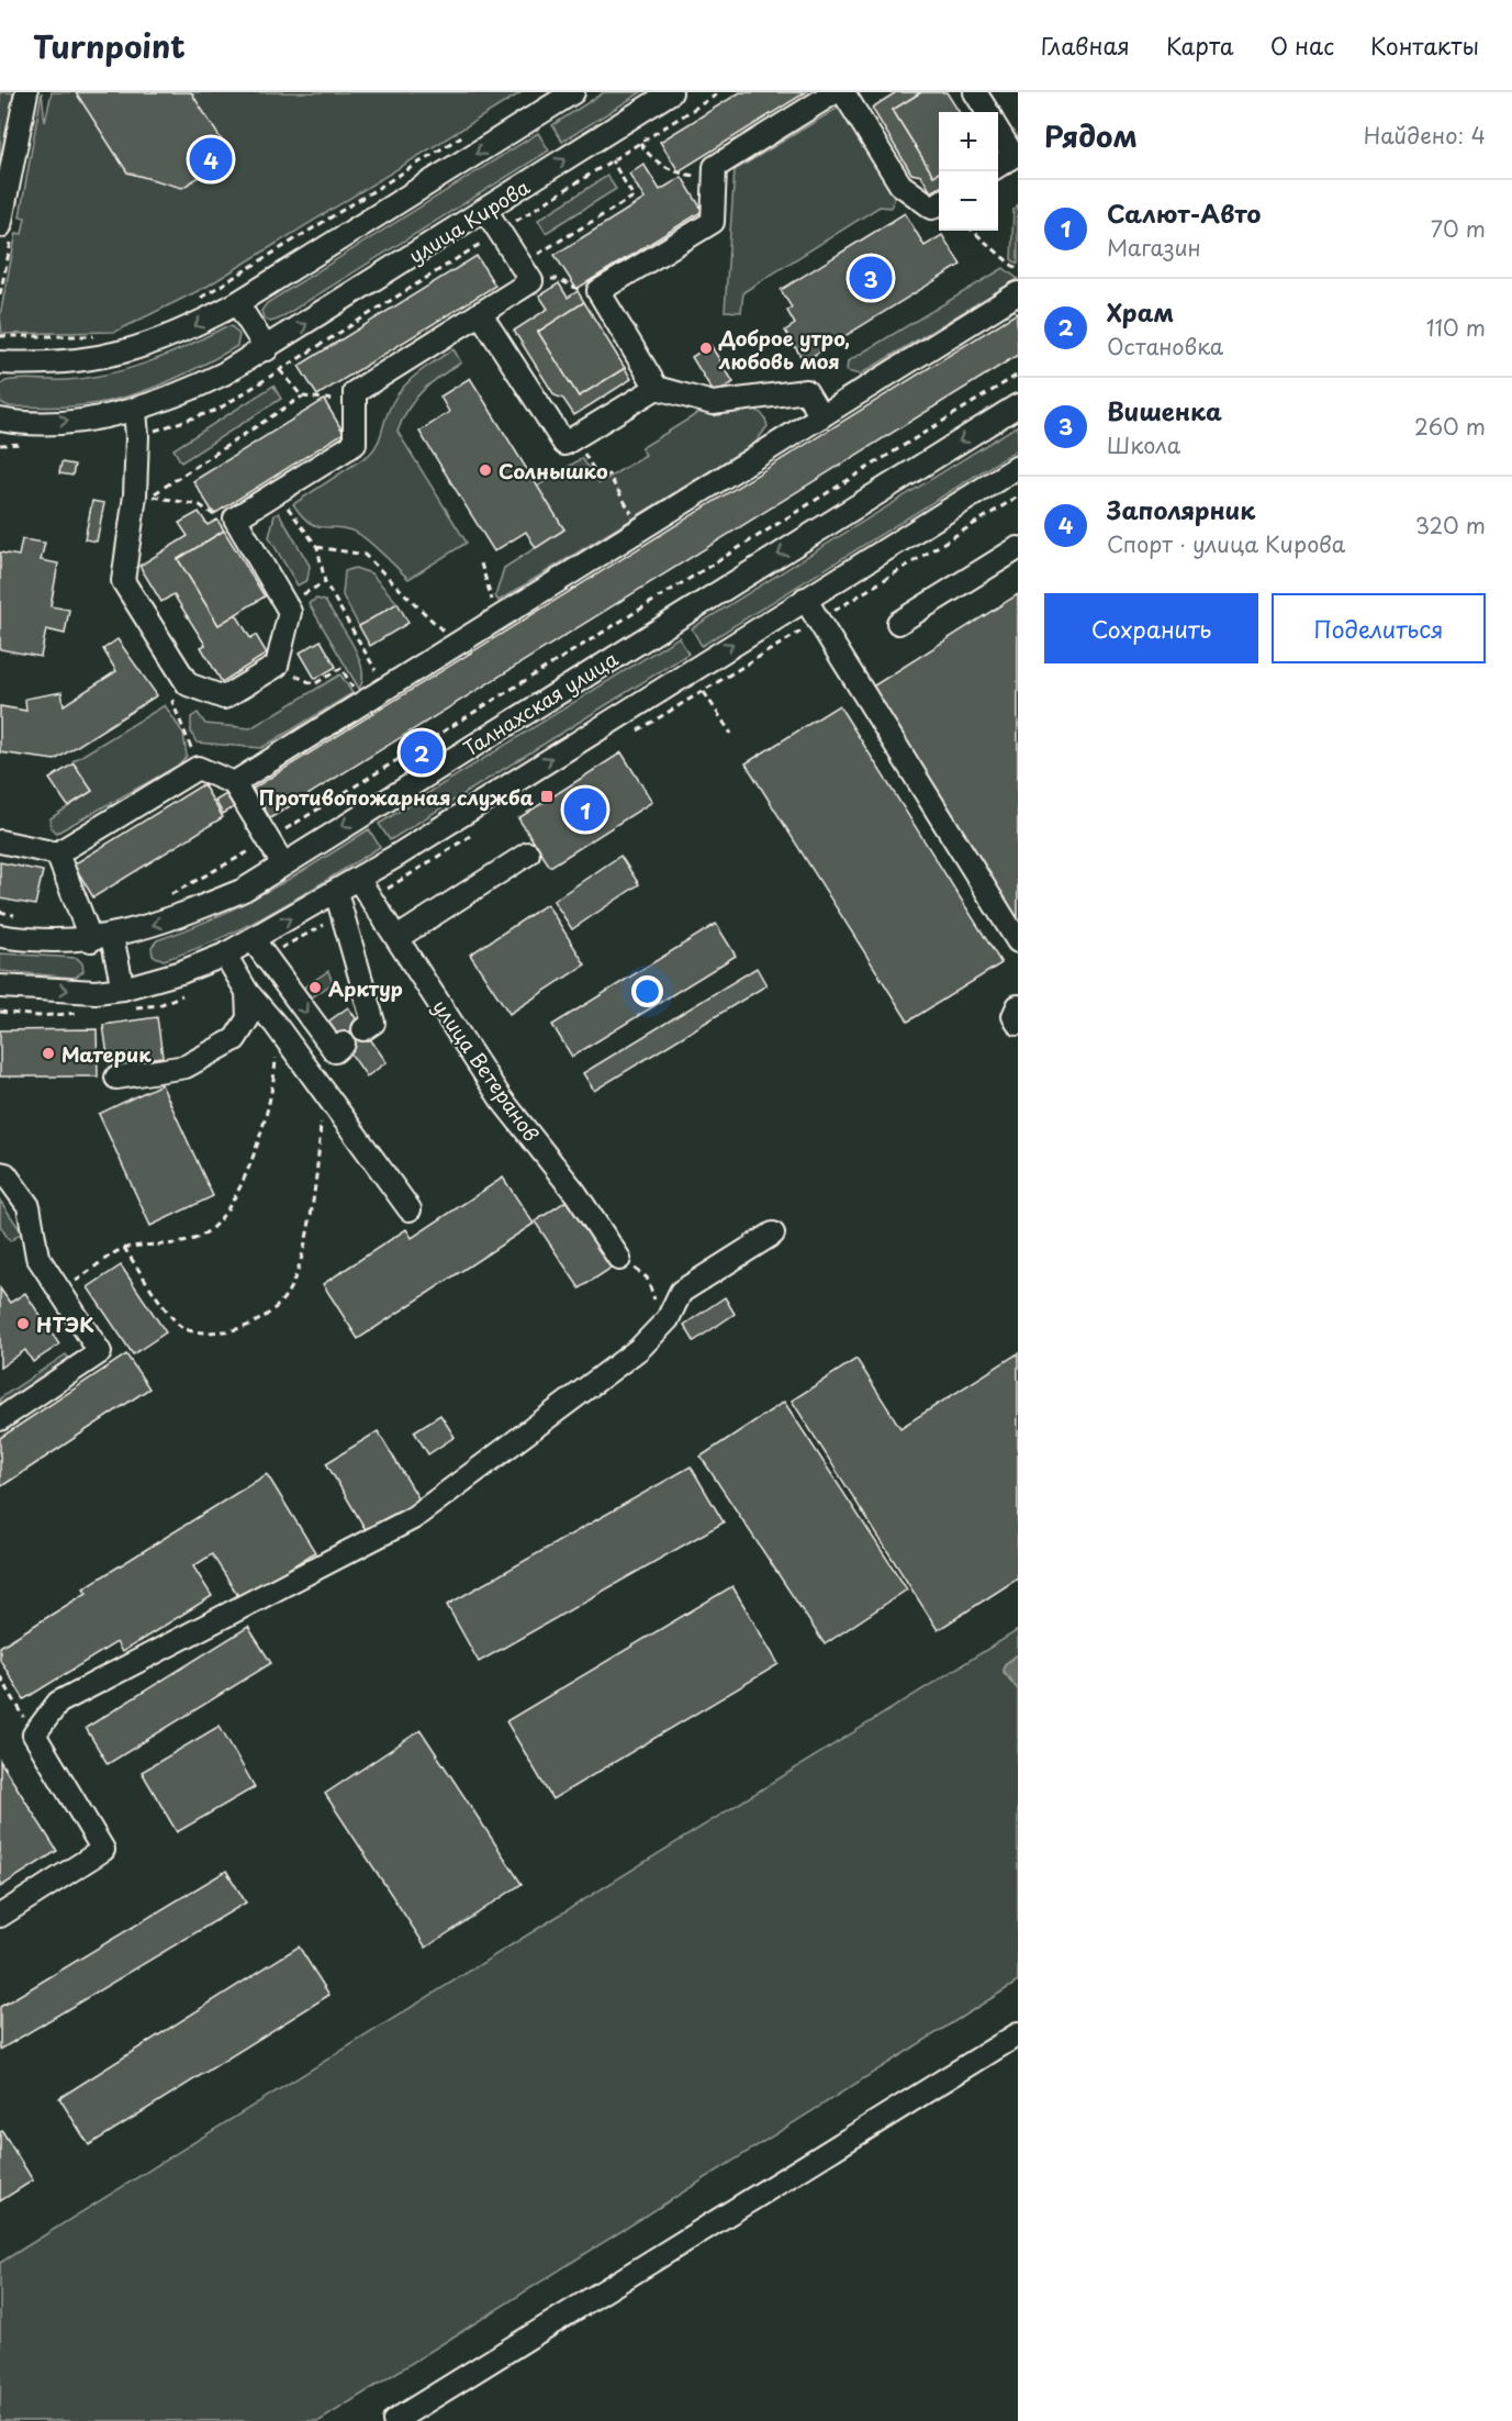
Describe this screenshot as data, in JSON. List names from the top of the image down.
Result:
{
  "streets": {
    "street": ["улица Кирова", "Талнахская улица", "улица Ветеранов"]
  },
  "places": {
    "other": [
      "Доброе утро, любовь моя",
      "Солнышко",
      "Арктур",
      "Материк",
      "НТЭК"
    ],
    "transit": ["Противопожарная служба"]
  },
  "page": {
    "header": "Turnpoint",
    "nav": [
      "Главная",
      "Карта",
      "О нас",
      "Контакты"
    ],
    "heading": ["Рядом", "Найдено: 4"],
    "map_buttons": ["+", "−"],
    "pins": [
      "4",
      "3",
      "2",
      "1"
    ],
    "list": [
      {
        "mark": "1",
        "name": "Салют-Авто",
        "note": "Магазин",
        "value": "70 m"
      },
      {
        "mark": "2",
        "name": "Храм",
        "note": "Остановка",
        "value": "110 m"
      },
      {
        "mark": "3",
        "name": "Вишенка",
        "note": "Школа",
        "value": "260 m"
      },
      {
        "mark": "4",
        "name": "Заполярник",
        "note": "Спорт · улица Кирова",
        "value": "320 m"
      }
    ],
    "buttons": ["Сохранить", "Поделиться"]
  }
}
